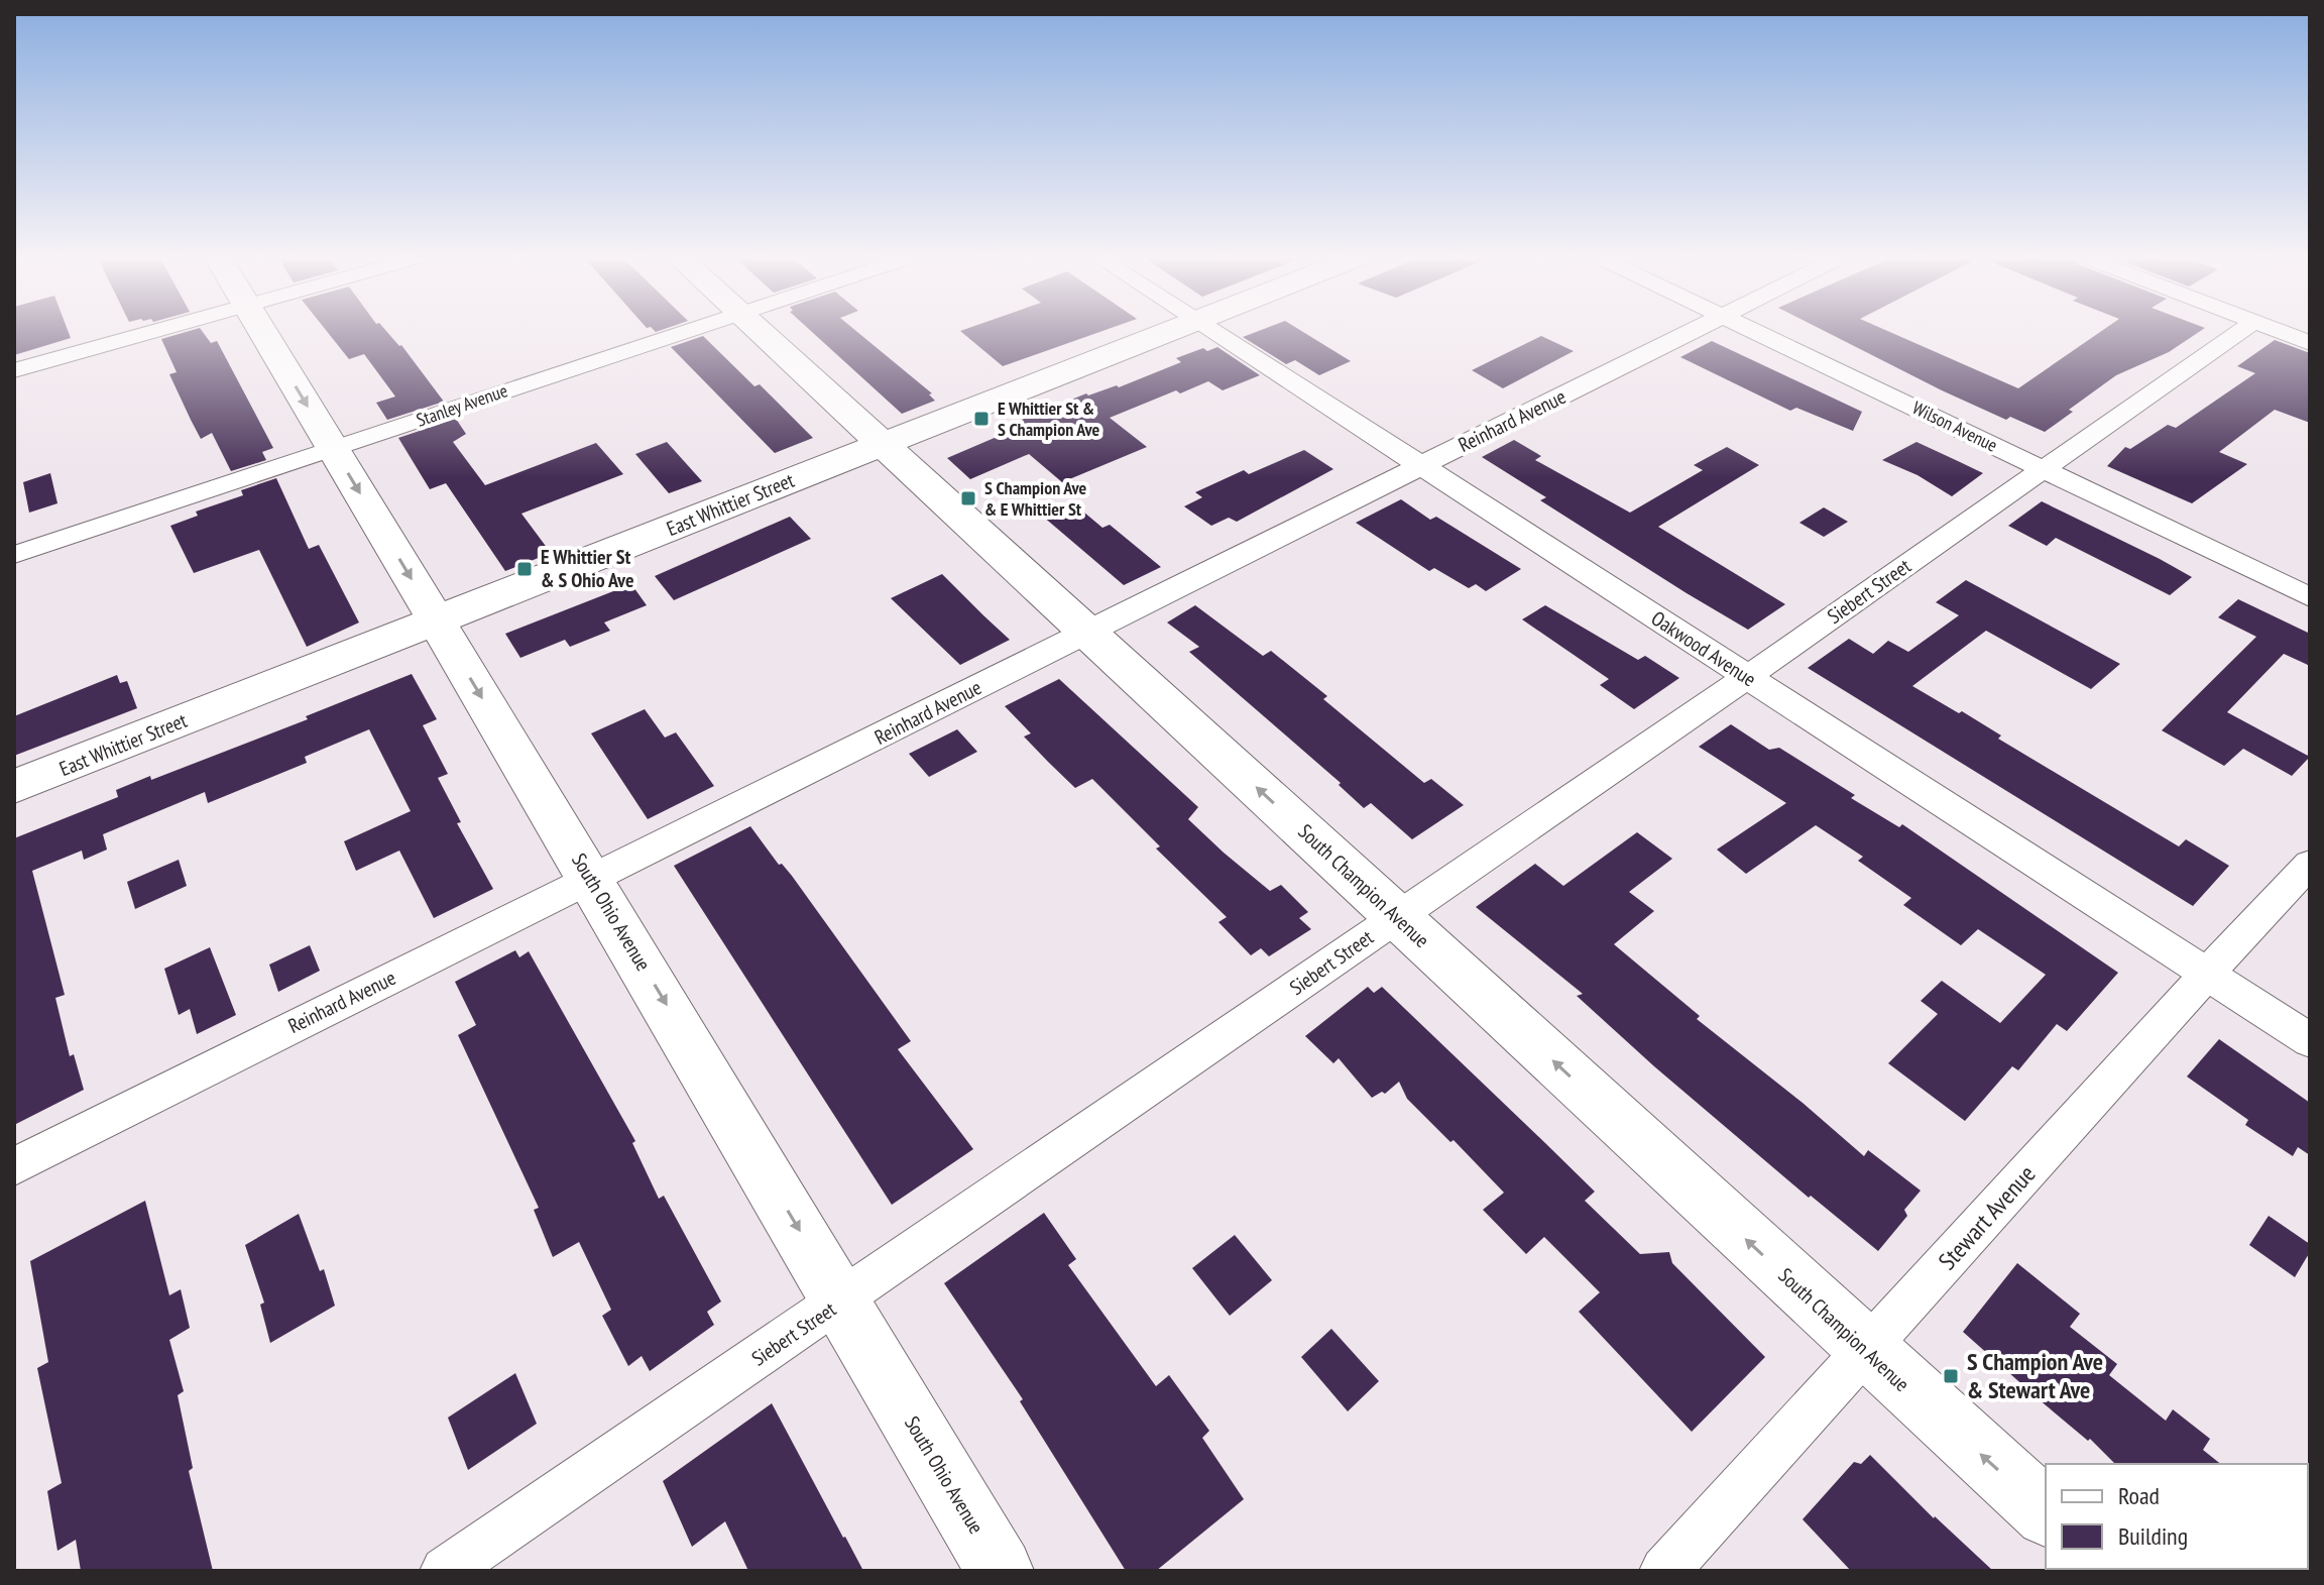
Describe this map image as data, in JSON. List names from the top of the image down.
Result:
{
  "streets": {
    "street": [
      "Stanley Avenue",
      "Reinhard Avenue",
      "Wilson Avenue",
      "East Whittier Street",
      "Siebert Street",
      "Oakwood Avenue",
      "South Champion Avenue",
      "South Ohio Avenue",
      "Stewart Avenue"
    ]
  },
  "crossings": [
    ["Stanley Avenue", "South Ohio Avenue"],
    ["Reinhard Avenue", "Oakwood Avenue"],
    ["Reinhard Avenue", "South Champion Avenue"],
    ["Reinhard Avenue", "South Ohio Avenue"],
    ["Wilson Avenue", "Siebert Street"],
    ["East Whittier Street", "South Champion Avenue"],
    ["East Whittier Street", "South Ohio Avenue"],
    ["Siebert Street", "Oakwood Avenue"],
    ["Siebert Street", "South Champion Avenue"],
    ["Siebert Street", "South Ohio Avenue"],
    ["Oakwood Avenue", "Stewart Avenue"],
    ["South Champion Avenue", "Stewart Avenue"]
  ],
  "one_way": ["South Champion Avenue", "South Ohio Avenue"],
  "places": {
    "transit": [
      "E Whittier St & S Champion Ave",
      "S Champion Ave & E Whittier St",
      "E Whittier St & S Ohio Ave",
      "S Champion Ave & Stewart Ave"
    ]
  },
  "legend": ["Road", "Building"]
}
